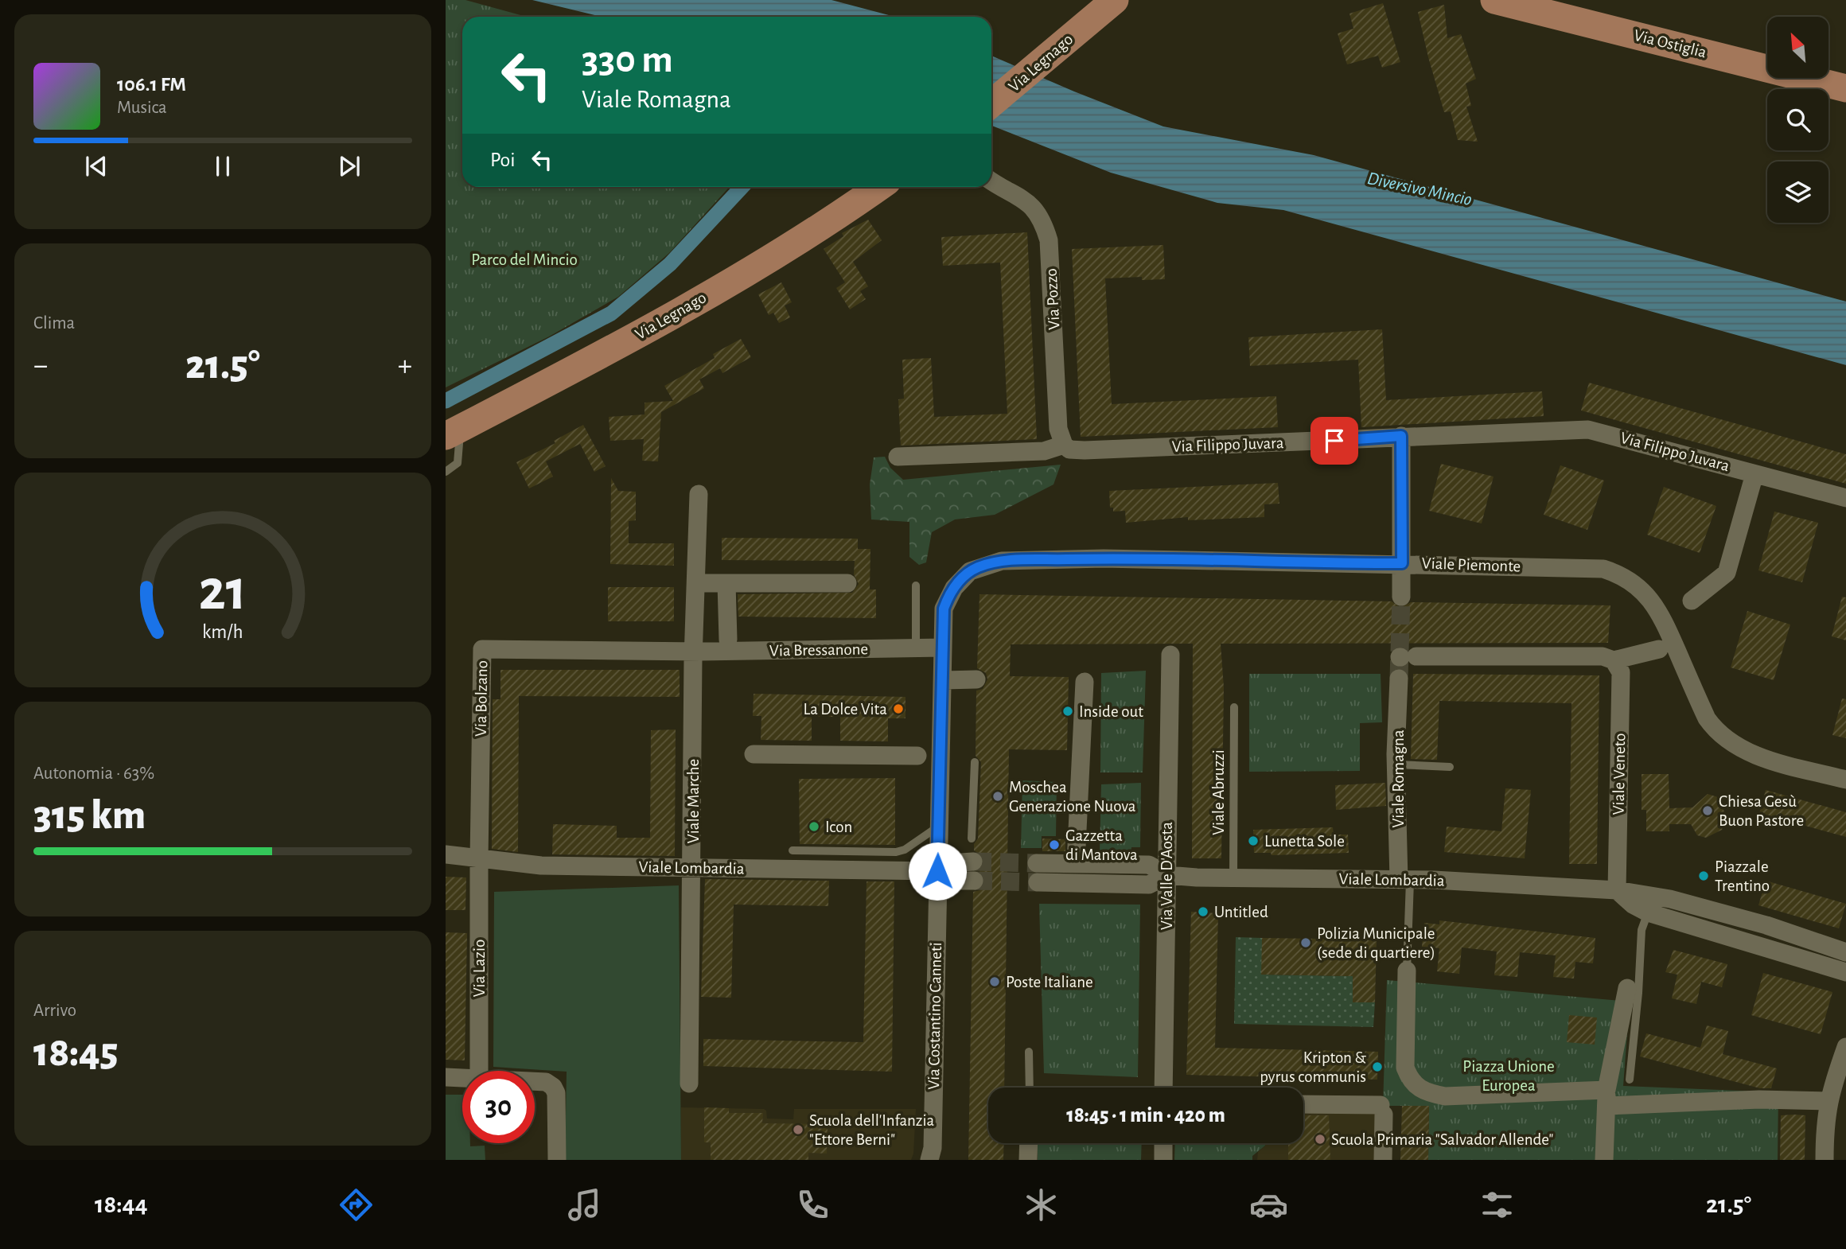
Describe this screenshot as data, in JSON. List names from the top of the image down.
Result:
{
  "streets": {
    "main road": ["Via Ostiglia", "Via Legnago"],
    "street": [
      "Via Pozzo",
      "Via Filippo Juvara",
      "Viale Piemonte",
      "Via Bressanone",
      "Via Bolzano",
      "Viale Veneto",
      "Viale Romagna",
      "Viale Marche",
      "Viale Lombardia",
      "Via Valle D'Aosta",
      "Via Lazio",
      "Via Costantino Canneti"
    ],
    "lane": ["Viale Abruzzi"]
  },
  "crossings": [
    ["Via Pozzo", "Via Filippo Juvara"],
    ["Viale Piemonte", "Via Bressanone"],
    ["Viale Piemonte", "Viale Lombardia"],
    ["Viale Piemonte", "Via Costantino Canneti"],
    ["Via Bressanone", "Via Bolzano"],
    ["Via Bressanone", "Viale Marche"],
    ["Via Bolzano", "Viale Marche"],
    ["Via Bolzano", "Viale Lombardia"],
    ["Via Bolzano", "Via Lazio"],
    ["Viale Veneto", "Viale Lombardia"],
    ["Viale Romagna", "Viale Lombardia"],
    ["Viale Abruzzi", "Viale Lombardia"],
    ["Viale Marche", "Viale Lombardia"],
    ["Viale Lombardia", "Via Valle D'Aosta"],
    ["Viale Lombardia", "Via Lazio"],
    ["Viale Lombardia", "Via Costantino Canneti"]
  ],
  "water": ["Diversivo Mincio"],
  "parks": ["Parco del Mincio", "Piazza Unione Europea"],
  "places": [
    "La Dolce Vita",
    "Inside out",
    "Moschea Generazione Nuova",
    "Chiesa Gesù Buon Pastore",
    "Icon",
    "Lunetta Sole",
    "Gazzetta di Mantova",
    "Piazzale Trentino",
    "Untitled",
    "Polizia Municipale (sede di quartiere)",
    "Poste Italiane",
    "Kripton & pyrus communis",
    "Scuola dell'Infanzia \"Ettore Berni\"",
    "Scuola Primaria \"Salvador Allende\""
  ],
  "north": "top left",
  "page": {
    "turn": ["330 m", "Viale Romagna"],
    "song": ["106.1 FM", "Musica"],
    "then": "Poi",
    "tile": [
      "Clima",
      ["Autonomia · 63%", "315 km"],
      ["Arrivo", "18:45"]
    ],
    "heat": ["−", "21.5°", "+"],
    "limit": "30",
    "trip": "18:45 · 1 min · 420 m",
    "tabs": ["18:44", "21.5°"],
    "gauge": ["21", "km/h"]
  }
}
